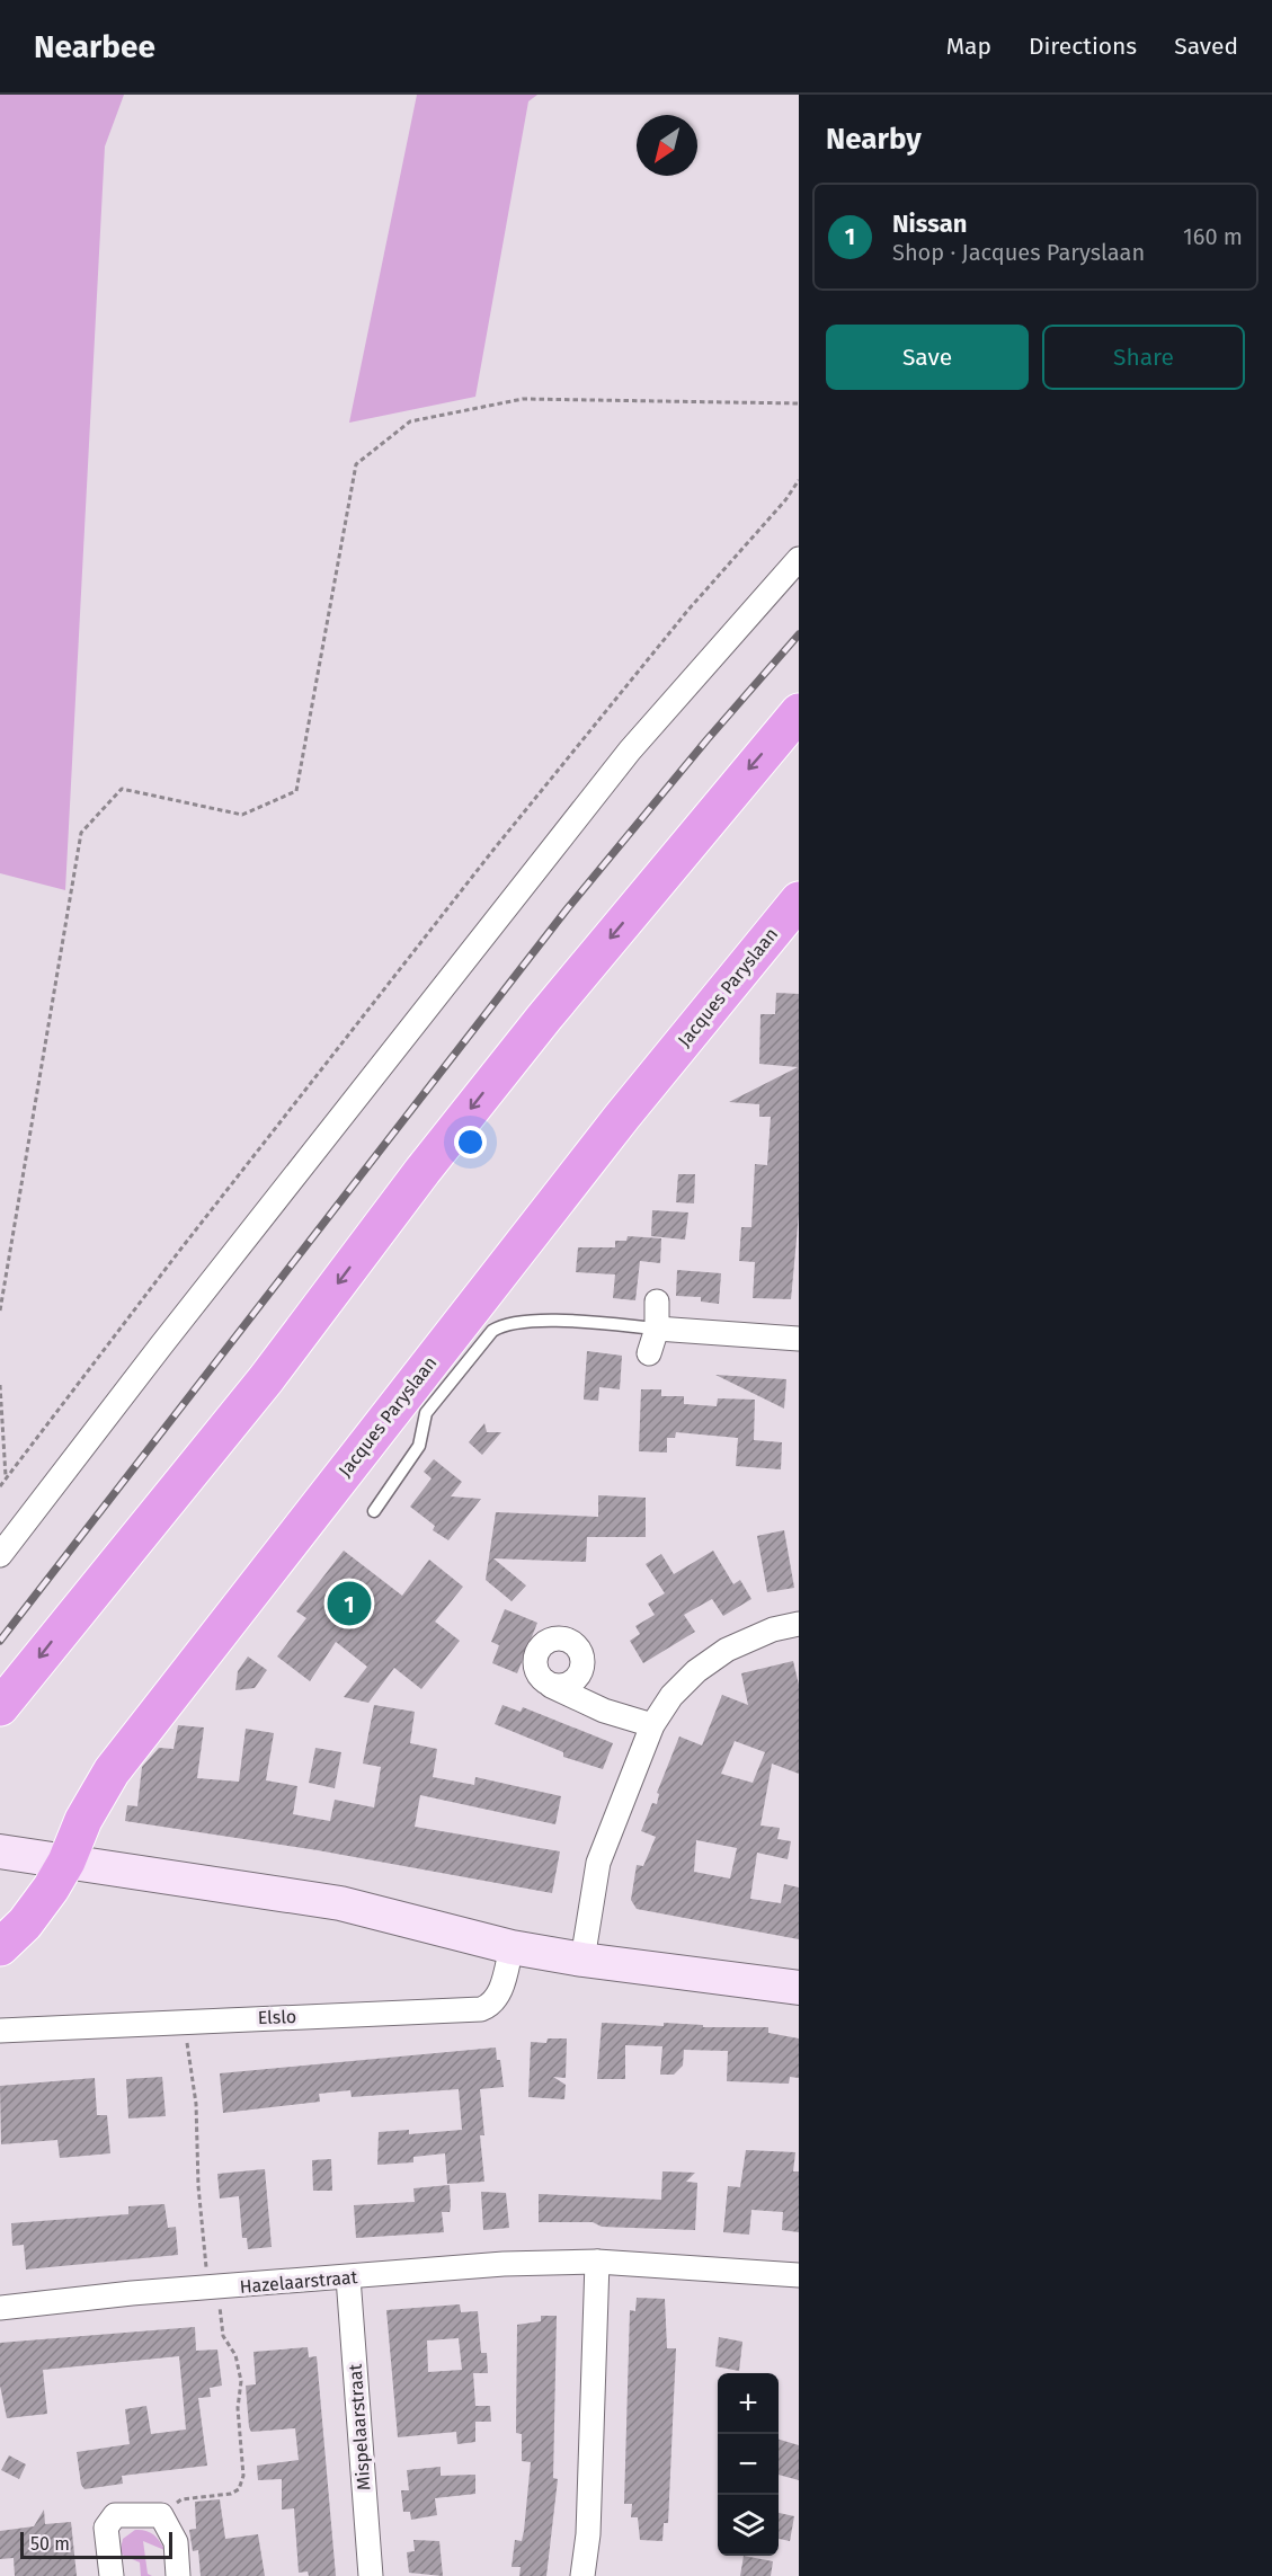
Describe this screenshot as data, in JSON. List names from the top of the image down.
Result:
{
  "streets": {
    "highway": ["Jacques Paryslaan"],
    "street": ["Elslo", "Hazelaarstraat", "Mispelaarstraat"]
  },
  "crossings": [
    ["Hazelaarstraat", "Mispelaarstraat"]
  ],
  "scale_bar": "50 m",
  "north": "bottom left",
  "page": {
    "header": "Nearbee",
    "nav": ["Map", "Directions", "Saved"],
    "heading": "Nearby",
    "list": [
      {
        "mark": "1",
        "name": "Nissan",
        "note": "Shop · Jacques Paryslaan",
        "value": "160 m"
      }
    ],
    "buttons": ["Save", "Share"],
    "pins": "1",
    "map_buttons": ["+", "−"],
    "scale": "50 m"
  }
}
